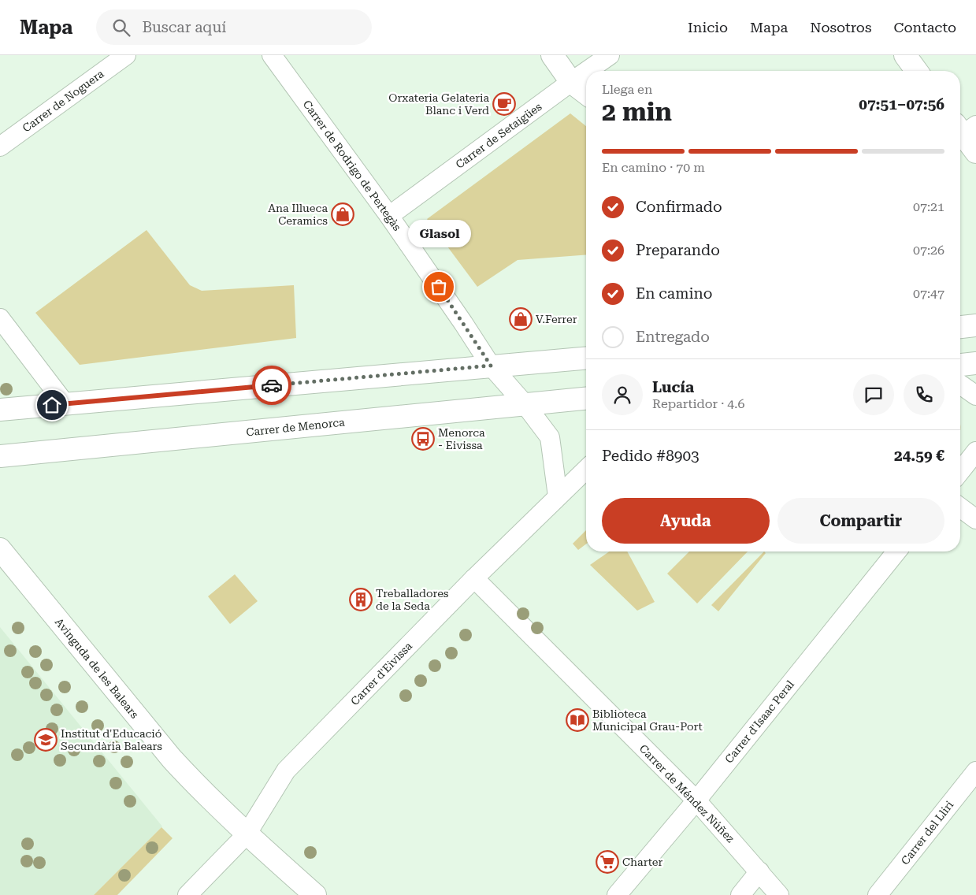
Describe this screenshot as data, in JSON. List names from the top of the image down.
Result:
{
  "streets": {
    "main road": ["Carrer de Menorca", "Avinguda de les Balears"],
    "street": [
      "Carrer de Noguera",
      "Carrer de Setaigües",
      "Carrer de Rodrigo de Pertegàs",
      "Carrer d'Eivissa",
      "Carrer d'Isaac Peral",
      "Carrer de Méndez Núñez",
      "Carrer del Lliri"
    ]
  },
  "crossings": [
    ["Carrer de Setaigües", "Carrer de Rodrigo de Pertegàs"],
    ["Carrer de Rodrigo de Pertegàs", "Carrer de Menorca"],
    ["Carrer de Rodrigo de Pertegàs", "Carrer d'Eivissa"],
    ["Avinguda de les Balears", "Carrer d'Eivissa"],
    ["Carrer d'Eivissa", "Carrer de Méndez Núñez"],
    ["Carrer d'Isaac Peral", "Carrer de Méndez Núñez"]
  ],
  "places": {
    "cafe": ["Orxateria Gelateria Blanc i Verd"],
    "shop": ["Ana Illueca Ceramics", "V.Ferrer"],
    "other": ["Glasol"],
    "bus stop": ["Menorca - Eivissa"],
    "building": ["Treballadores de la Seda"],
    "library": ["Biblioteca Municipal Grau-Port"],
    "school or university": ["Institut d'Educació Secundària Balears"],
    "supermarket": ["Charter"]
  },
  "page": {
    "header": "Mapa",
    "search": "Buscar aquí",
    "nav": [
      "Inicio",
      "Mapa",
      "Nosotros",
      "Contacto"
    ],
    "heading": ["2 min", "Llega en", "07:51–07:56"],
    "panel": [
      "Lucía",
      "Repartidor · 4.6",
      "Pedido #8903",
      "24.59 €"
    ],
    "bar": "En camino · 70 m",
    "list": [
      ["Confirmado", "07:21"],
      ["Preparando", "07:26"],
      ["En camino", "07:47"],
      "Entregado"
    ],
    "bubble": "Glasol",
    "buttons": ["Ayuda", "Compartir"]
  }
}
